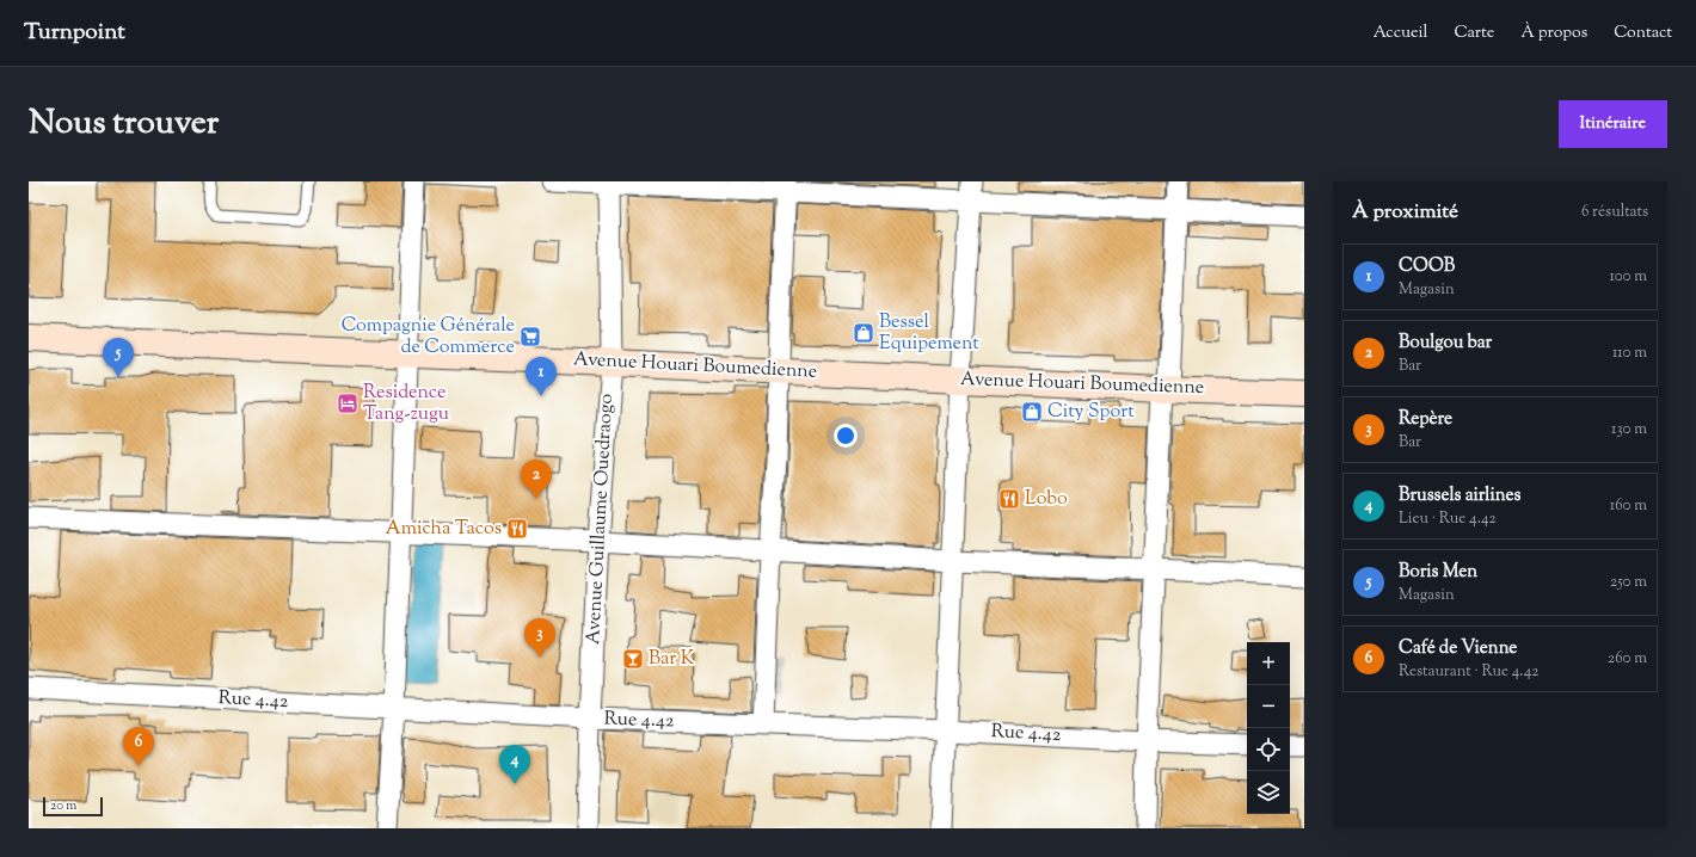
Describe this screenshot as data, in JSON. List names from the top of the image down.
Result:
{
  "streets": {
    "main road": ["Avenue Houari Boumedienne"],
    "street": ["Avenue Guillaume Ouedraogo", "Rue 4.42"]
  },
  "crossings": [
    ["Avenue Houari Boumedienne", "Avenue Guillaume Ouedraogo"],
    ["Avenue Guillaume Ouedraogo", "Rue 4.42"]
  ],
  "places": {
    "shop": ["Bessel Equipement", "City Sport"],
    "supermarket": ["Compagnie Générale de Commerce"],
    "hotel": ["Residence Tang-zugu"],
    "restaurant": ["Lobo", "Amicha Tacos"],
    "bar": ["Bar K"]
  },
  "scale_bar": "20 m",
  "page": {
    "header": "Turnpoint",
    "nav": [
      "Accueil",
      "Carte",
      "À propos",
      "Contact"
    ],
    "title": "Nous trouver",
    "buttons": "Itinéraire",
    "heading": ["À proximité", "6 résultats"],
    "list": [
      {
        "mark": "1",
        "name": "COOB",
        "note": "Magasin",
        "value": "100 m"
      },
      {
        "mark": "2",
        "name": "Boulgou bar",
        "note": "Bar",
        "value": "110 m"
      },
      {
        "mark": "3",
        "name": "Repère",
        "note": "Bar",
        "value": "130 m"
      },
      {
        "mark": "4",
        "name": "Brussels airlines",
        "note": "Lieu · Rue 4.42",
        "value": "160 m"
      },
      {
        "mark": "5",
        "name": "Boris Men",
        "note": "Magasin",
        "value": "250 m"
      },
      {
        "mark": "6",
        "name": "Café de Vienne",
        "note": "Restaurant · Rue 4.42",
        "value": "260 m"
      }
    ],
    "pins": [
      "5",
      "1",
      "2",
      "3",
      "6",
      "4"
    ],
    "map_buttons": ["+", "−"],
    "scale": "20 m"
  }
}
